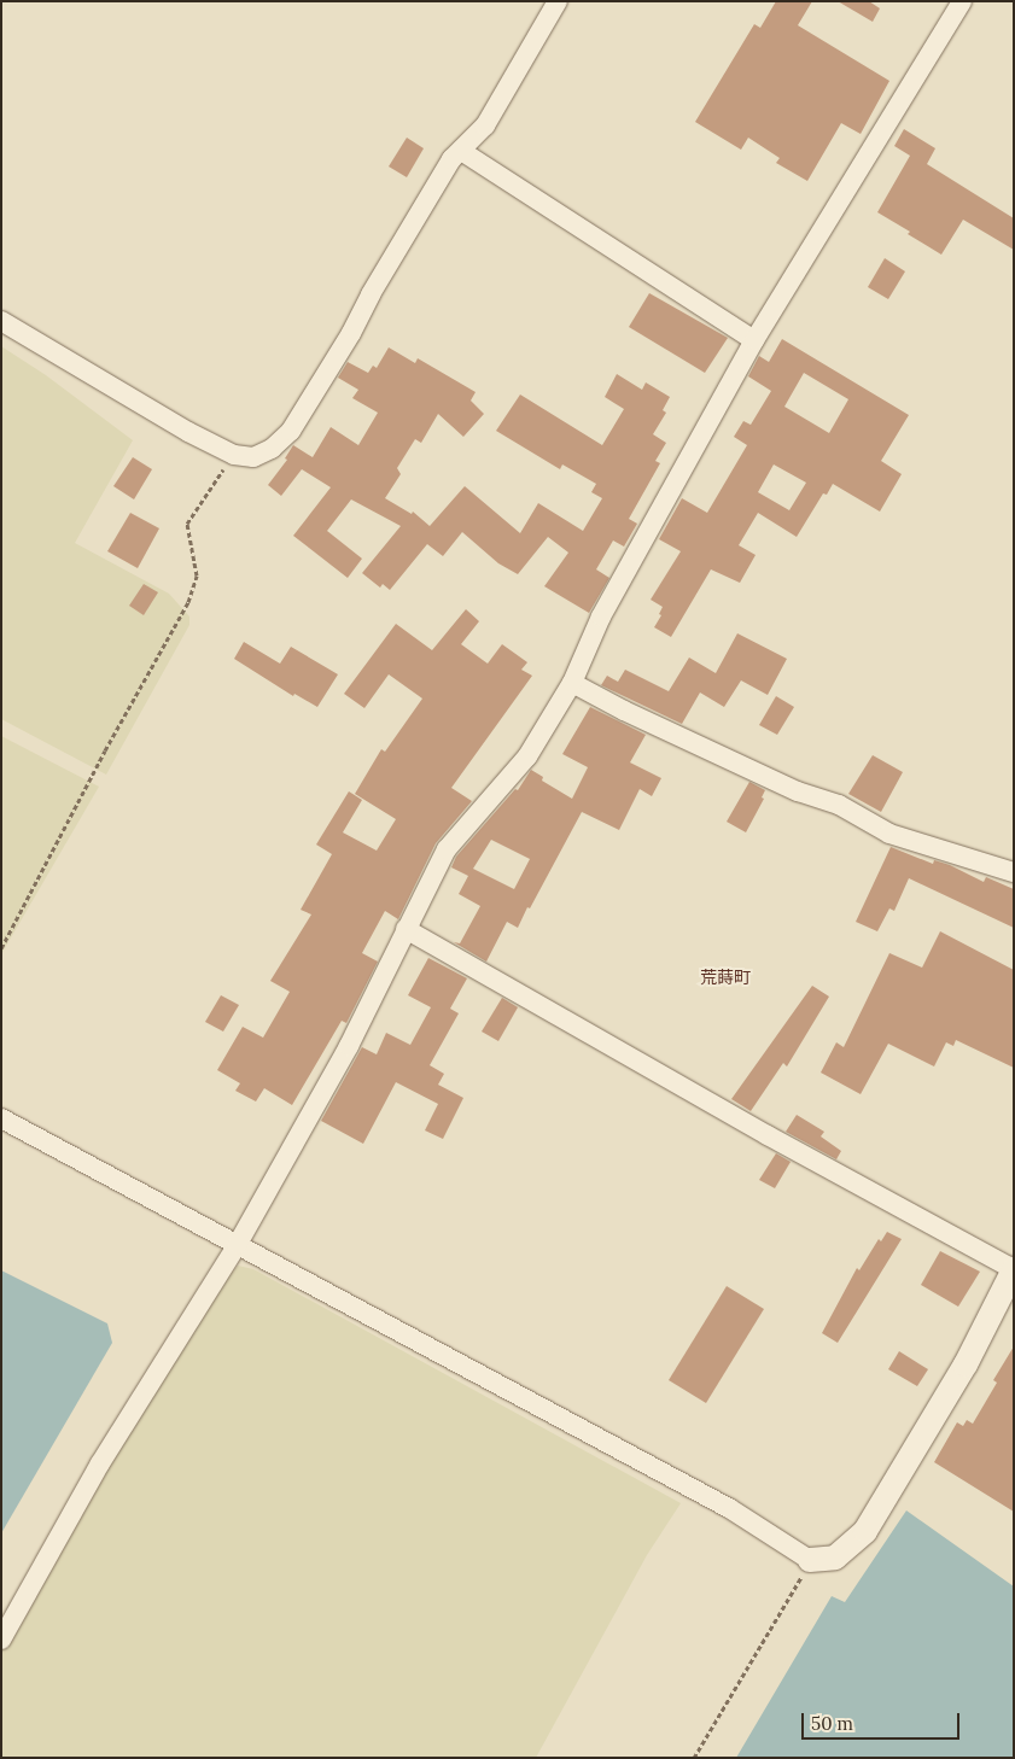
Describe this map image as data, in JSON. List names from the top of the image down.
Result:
{
  "districts": ["荒蒔町"],
  "scale_bar": "50 m"
}
